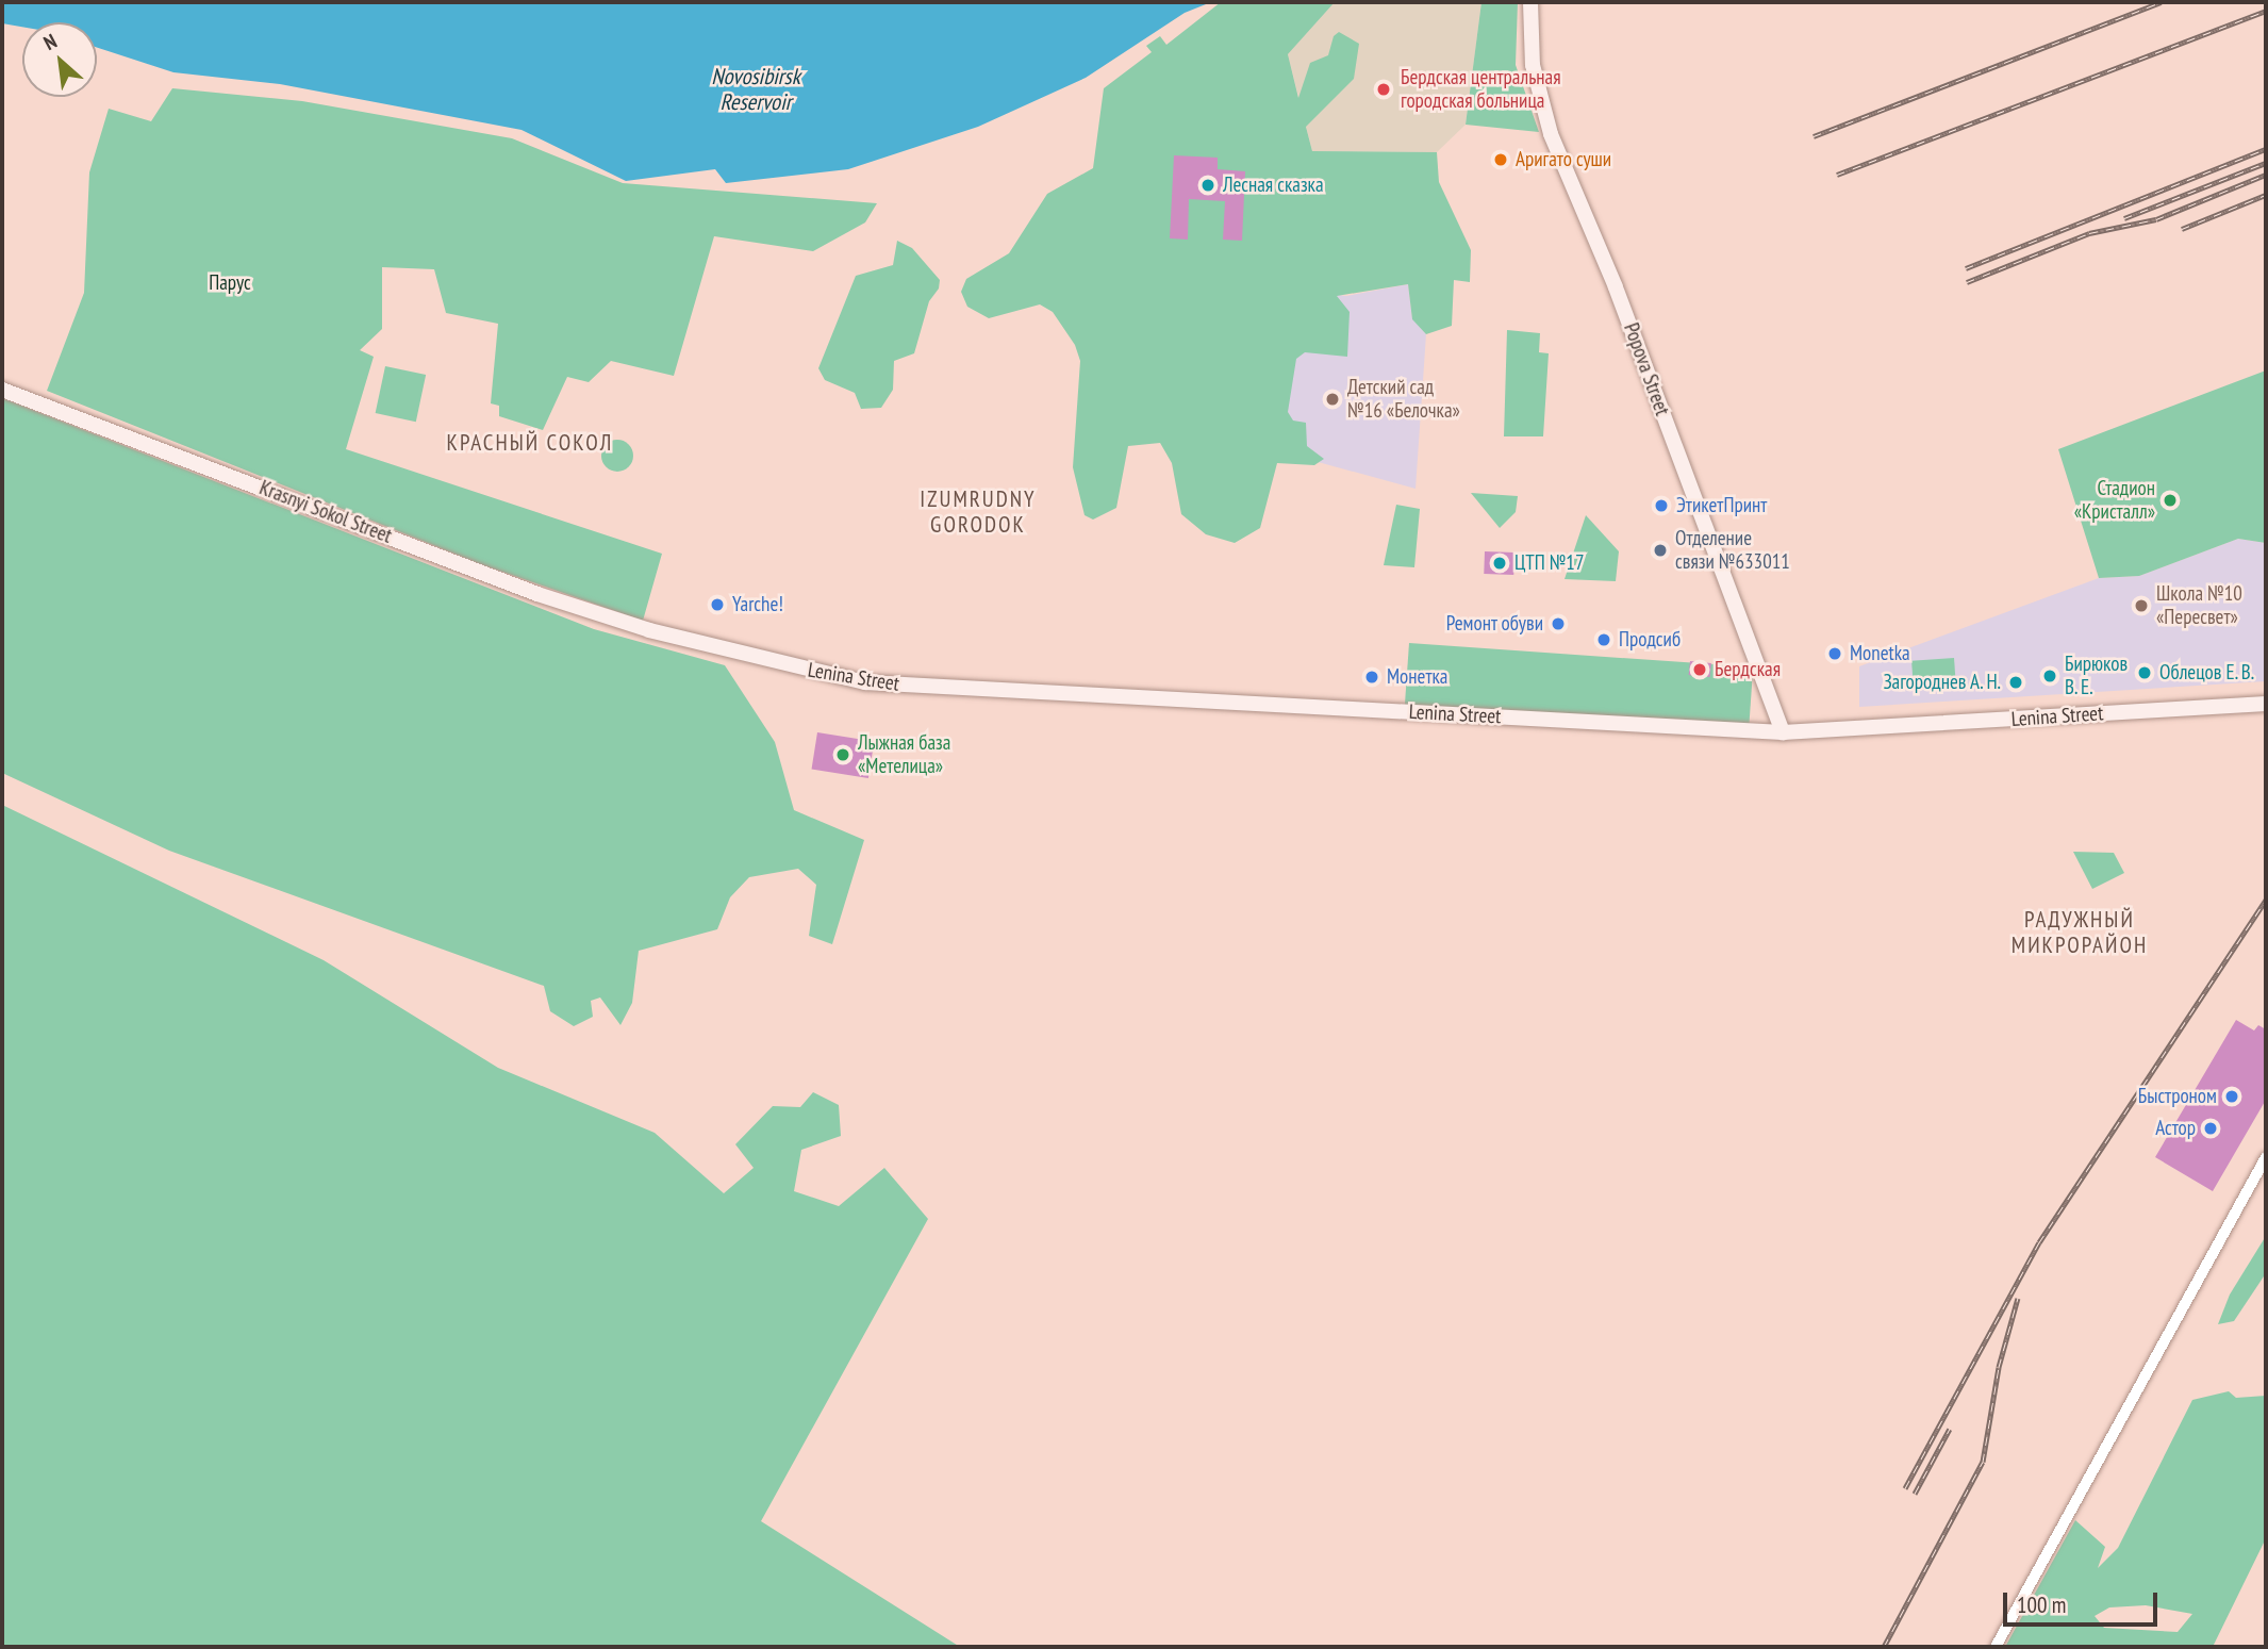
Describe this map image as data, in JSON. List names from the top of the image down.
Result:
{
  "streets": {
    "street": ["Popova Street", "Krasnyi Sokol Street", "Lenina Street"]
  },
  "crossings": [
    ["Popova Street", "Lenina Street"],
    ["Krasnyi Sokol Street", "Lenina Street"]
  ],
  "districts": ["КРАСНЫЙ СОКОЛ", "IZUMRUDNY GORODOK", "РАДУЖНЫЙ МИКРОРАЙОН"],
  "water": ["Novosibirsk Reservoir"],
  "parks": ["Парус"],
  "places": [
    "Бердская центральная городская больница",
    "Аригато суши",
    "Лесная сказка",
    "Детский сад №16 «Белочка»",
    "Стадион «Кристалл»",
    "ЭтикетПринт",
    "Отделение связи №633011",
    "ЦТП №17",
    "Yarche!",
    "Школа №10 «Пересвет»",
    "Ремонт обуви",
    "Продсиб",
    "Monetka",
    "Бердская",
    "Облецов Е. В.",
    "Бирюков В. Е.",
    "Монетка",
    "Загороднев А. Н.",
    "Лыжная база «Метелица»",
    "Быстроном",
    "Астор"
  ],
  "scale_bar": "100 m",
  "north": "top left"
}
